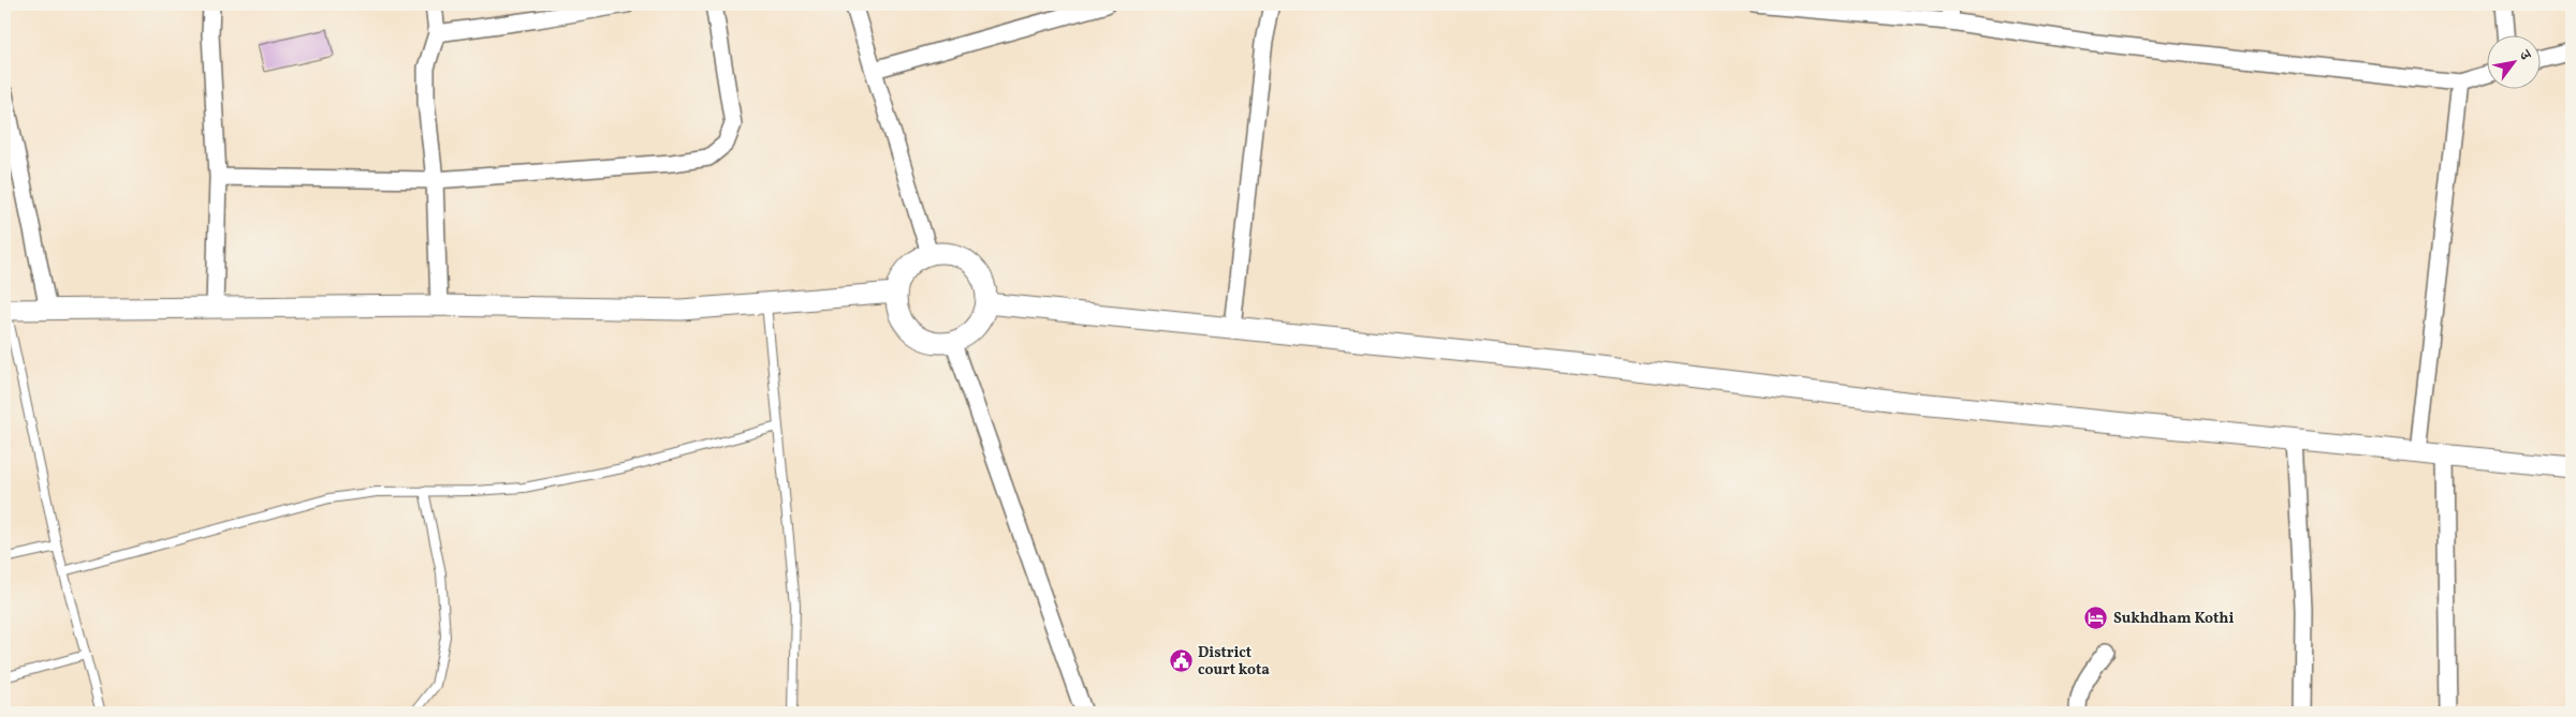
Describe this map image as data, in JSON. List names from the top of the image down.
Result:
{
  "places": {
    "hotel": ["Sukhdham Kothi"],
    "public building": ["District court kota"]
  },
  "north": "top right"
}
